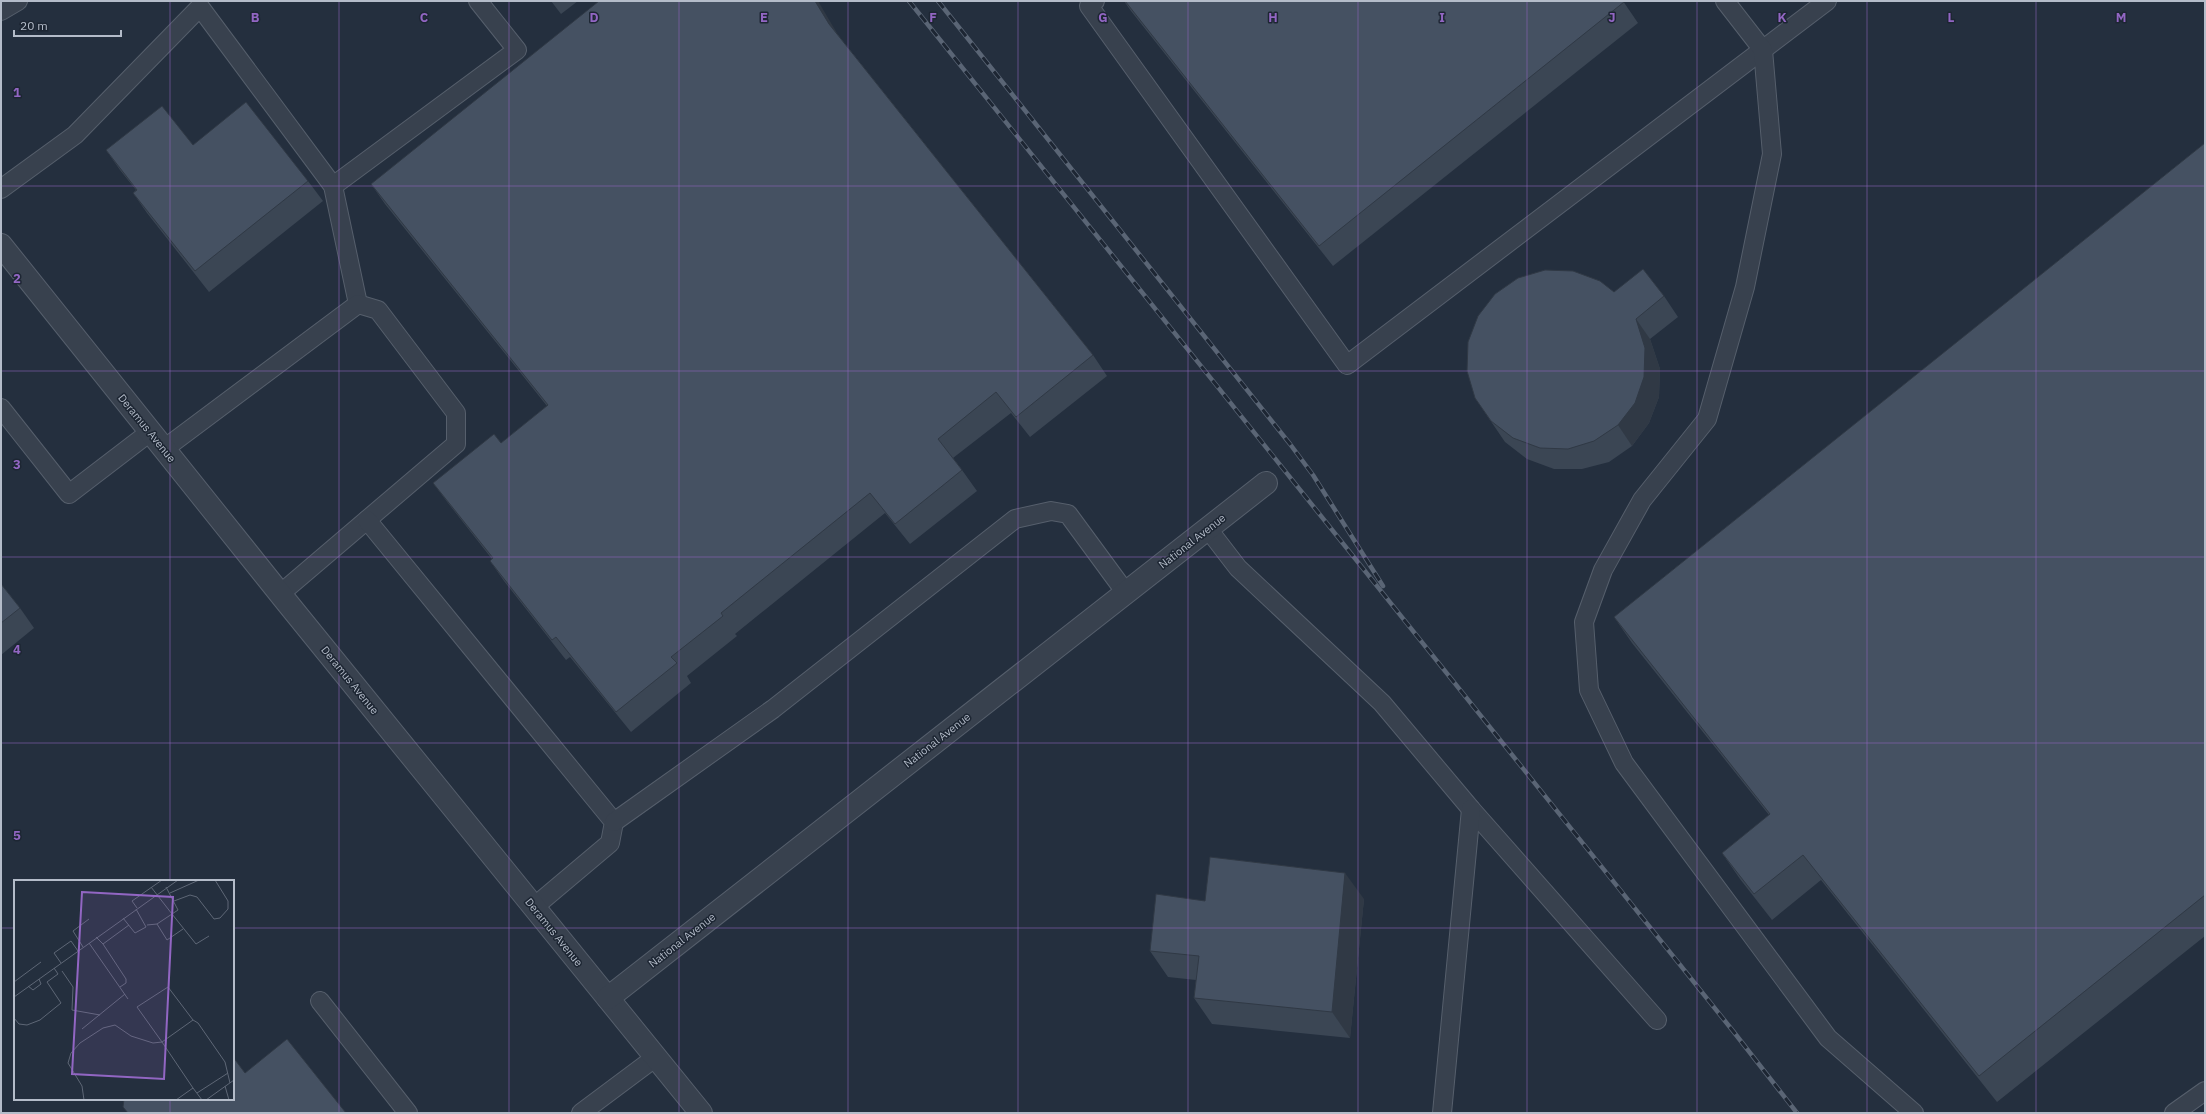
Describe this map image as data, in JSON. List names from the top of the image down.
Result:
{
  "streets": {
    "street": ["Deramus Avenue", "National Avenue"]
  },
  "crossings": [
    ["Deramus Avenue", "National Avenue"]
  ],
  "scale_bar": "20 m",
  "grid": {
    "columns": [
      "B",
      "C",
      "D",
      "E",
      "F",
      "G",
      "H",
      "I",
      "J",
      "K",
      "L",
      "M"
    ],
    "rows": [
      "1",
      "2",
      "3",
      "4",
      "5"
    ]
  }
}
